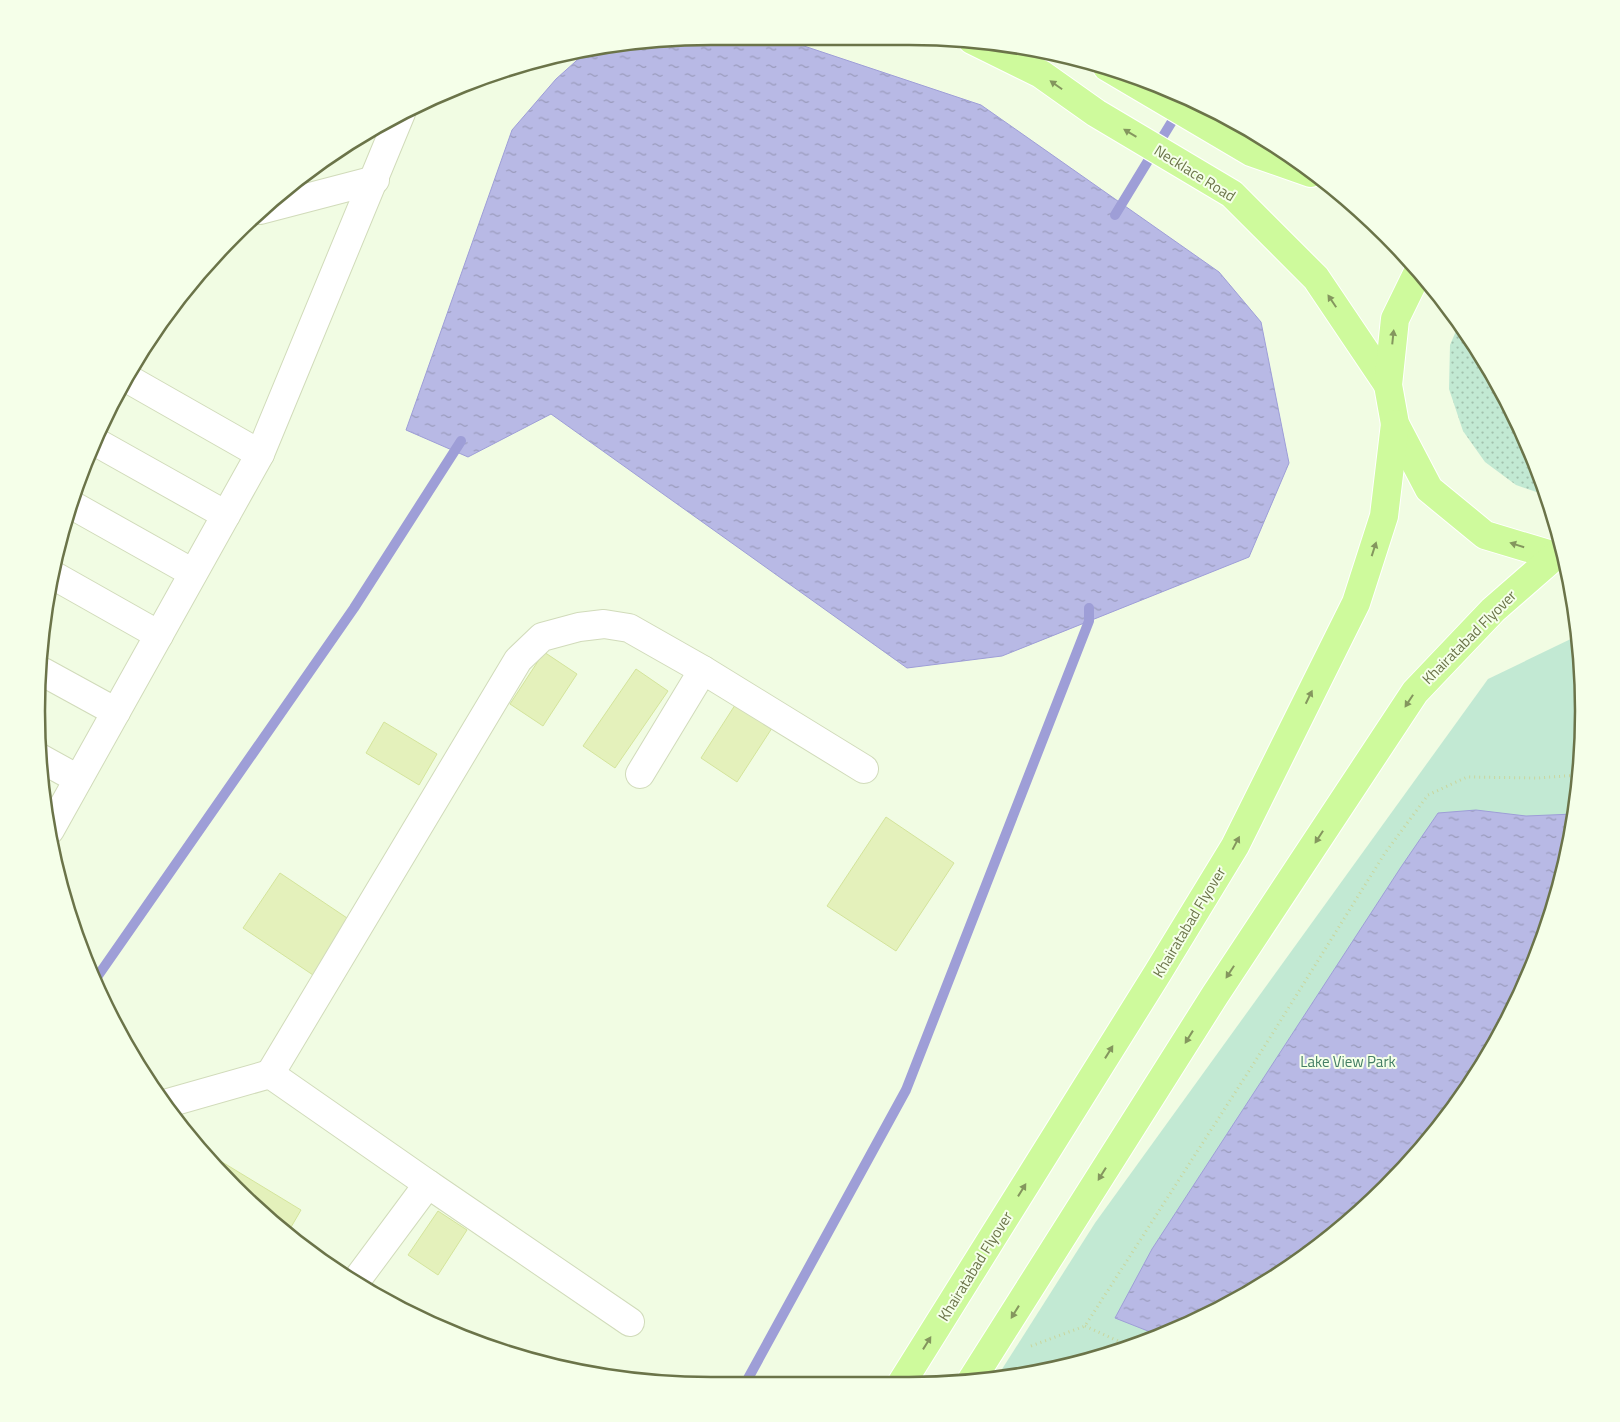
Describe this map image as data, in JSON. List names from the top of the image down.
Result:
{
  "streets": {
    "main road": ["Necklace Road", "Khairatabad Flyover"]
  },
  "parks": ["Lake View Park"]
}
